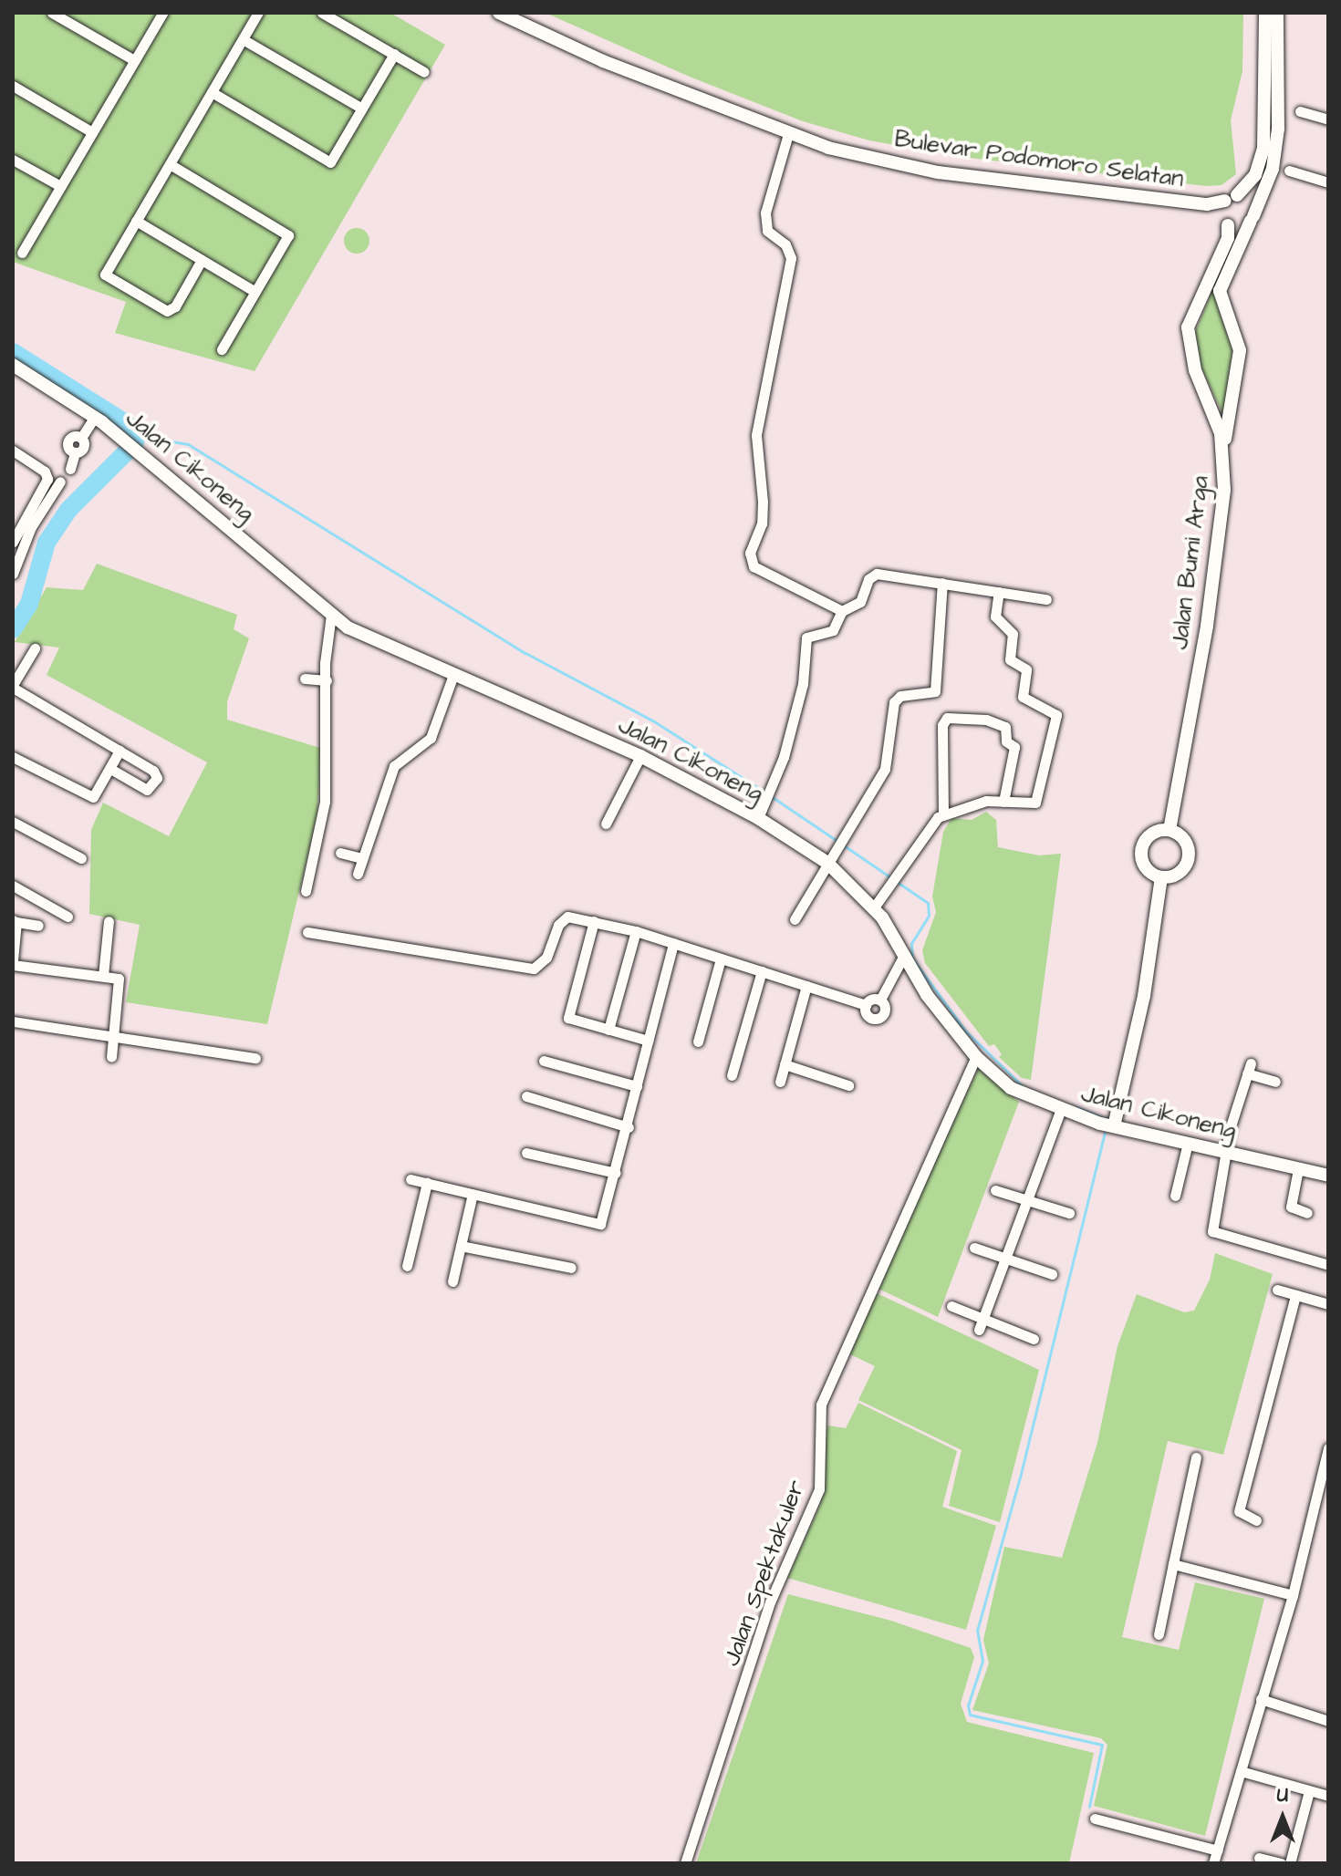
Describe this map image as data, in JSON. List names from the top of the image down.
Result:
{
  "streets": {
    "street": [
      "Bulevar Podomoro Selatan",
      "Jalan Cikoneng",
      "Jalan Bumi Arga",
      "Jalan Spektakuler"
    ]
  },
  "crossings": [
    ["Bulevar Podomoro Selatan", "Jalan Bumi Arga"],
    ["Jalan Cikoneng", "Jalan Spektakuler"]
  ],
  "north": "top"
}
